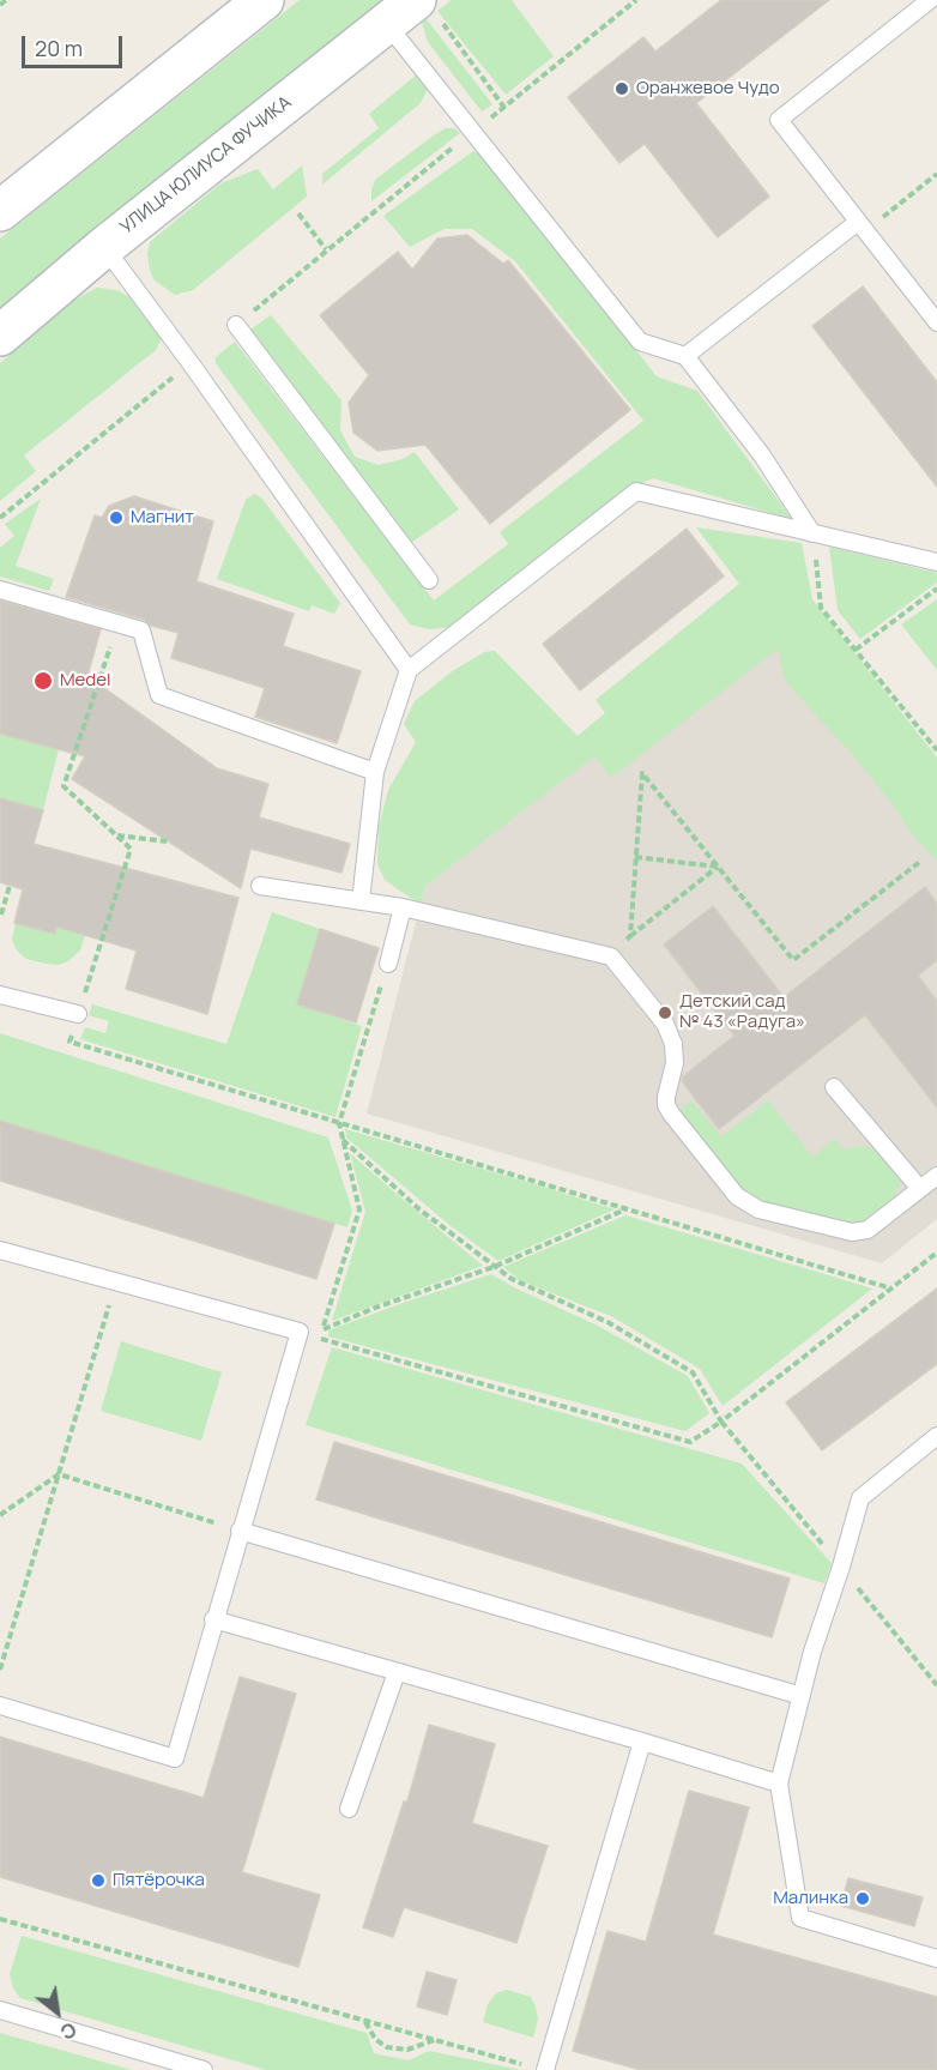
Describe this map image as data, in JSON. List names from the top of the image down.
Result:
{
  "streets": {
    "main road": ["УЛИЦА ЮЛИУСА ФУЧИКА"]
  },
  "places": [
    "Оранжевое Чудо",
    "Магнит",
    "Medel",
    "Детский сад № 43 «Радуга»",
    "Пятёрочка",
    "Малинка"
  ],
  "scale_bar": "20 m",
  "north": "bottom right"
}
